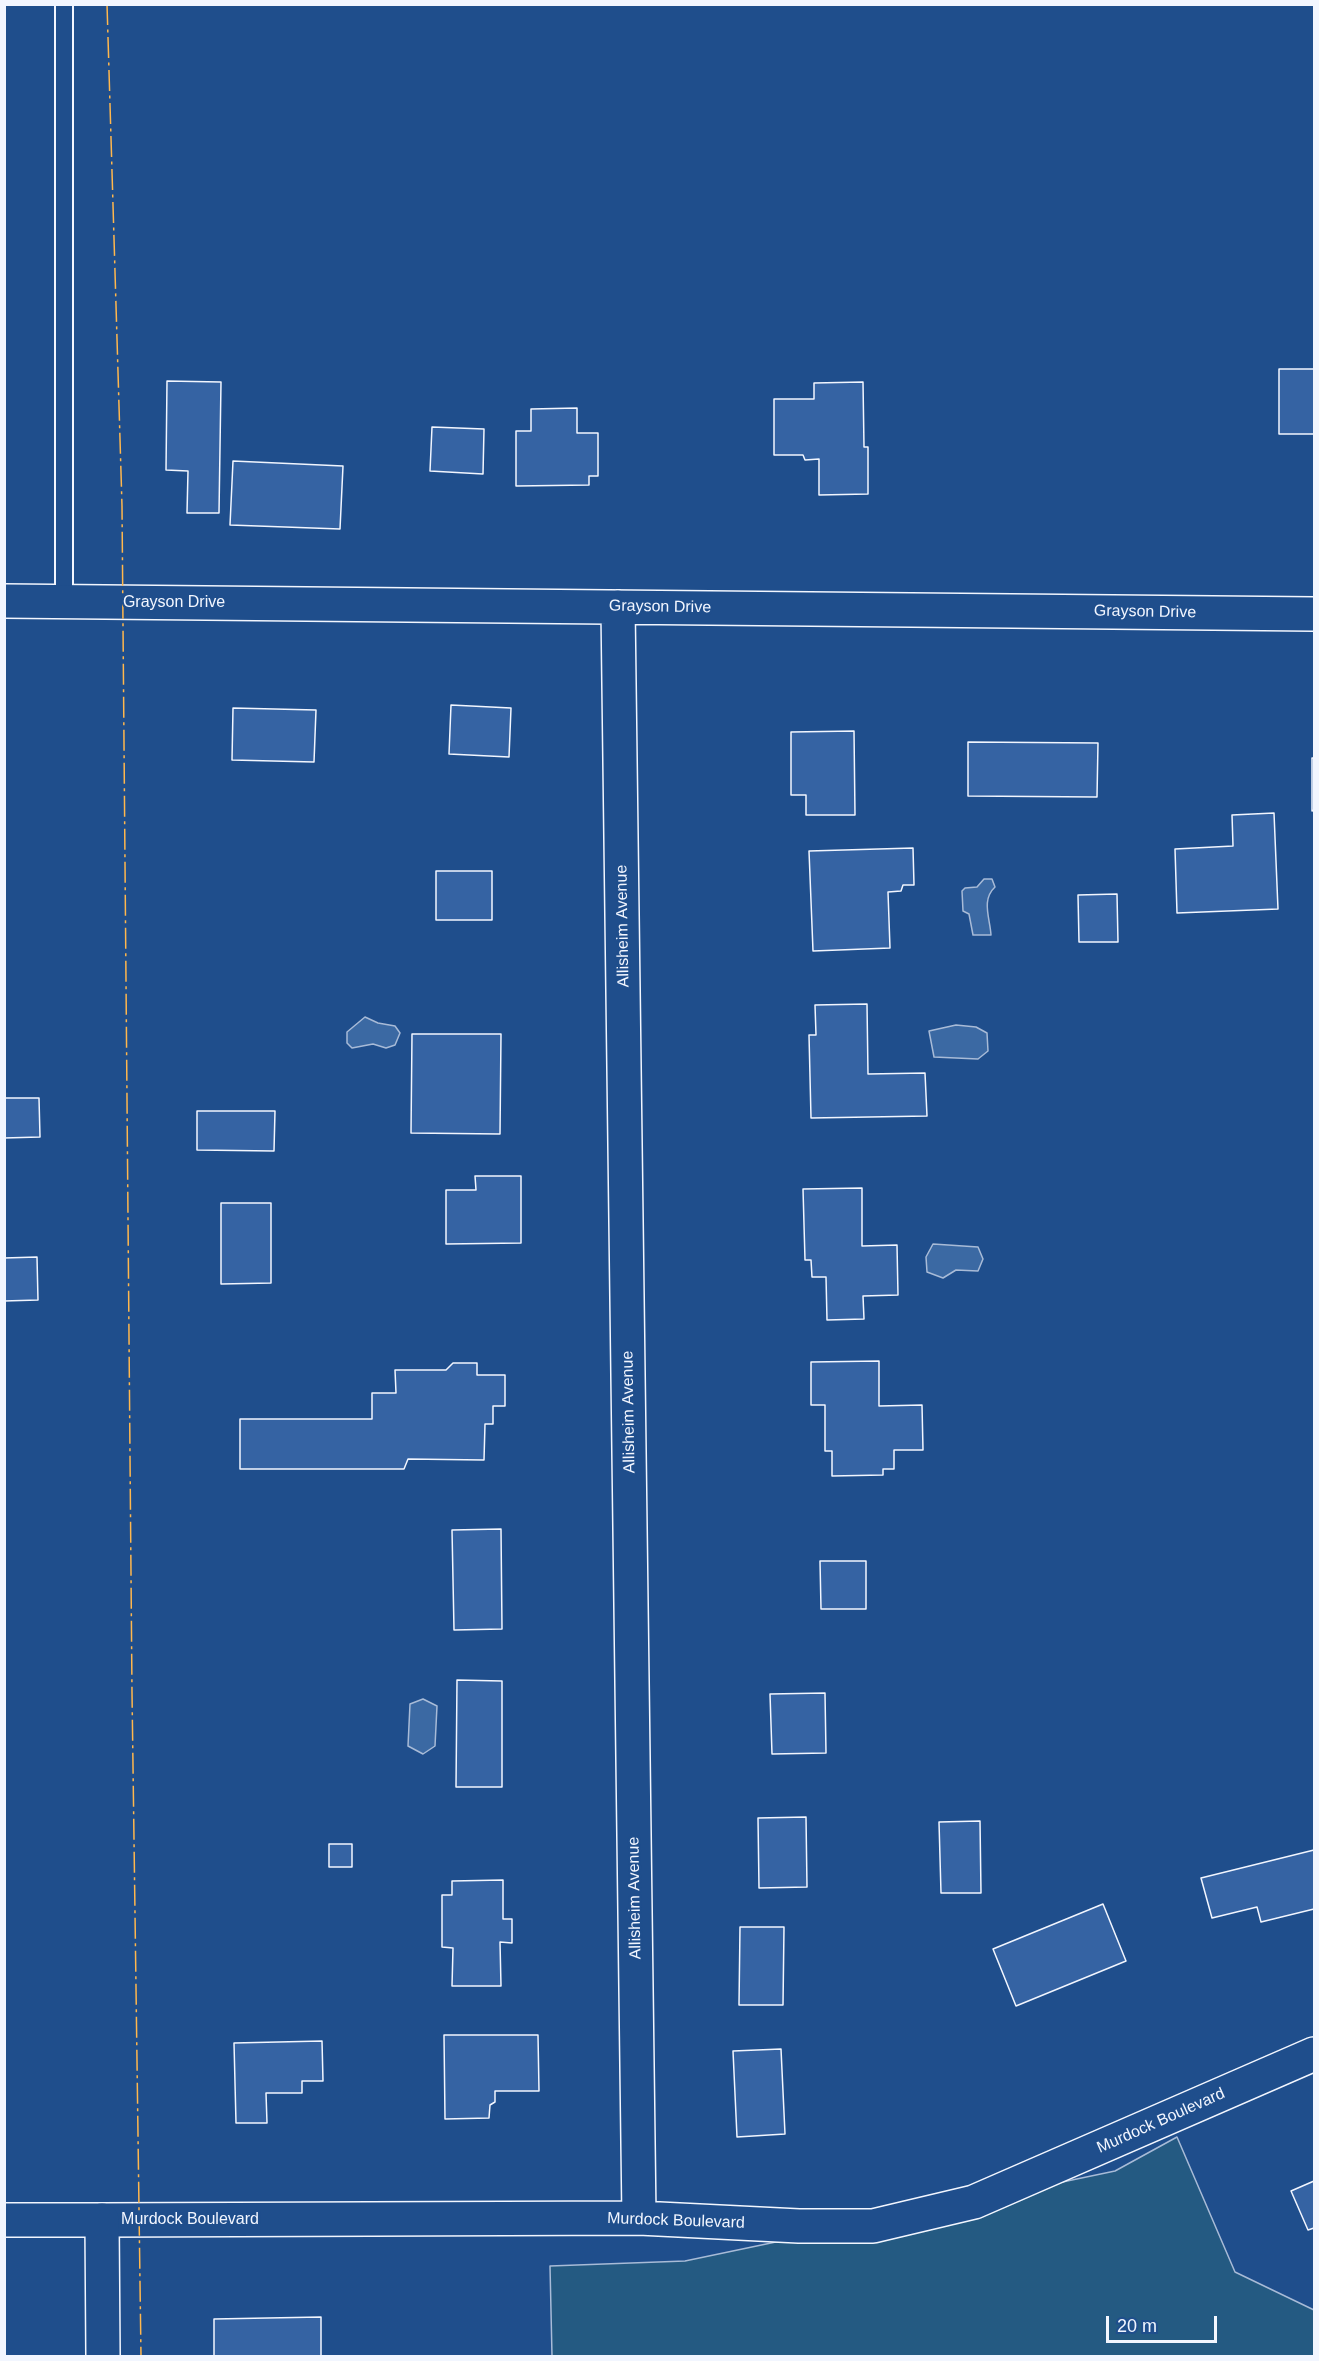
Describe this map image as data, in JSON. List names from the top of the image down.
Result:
{
  "streets": {
    "street": ["Grayson Drive", "Allisheim Avenue", "Murdock Boulevard"]
  },
  "crossings": [
    ["Grayson Drive", "Allisheim Avenue"],
    ["Allisheim Avenue", "Murdock Boulevard"]
  ],
  "scale_bar": "20 m"
}
